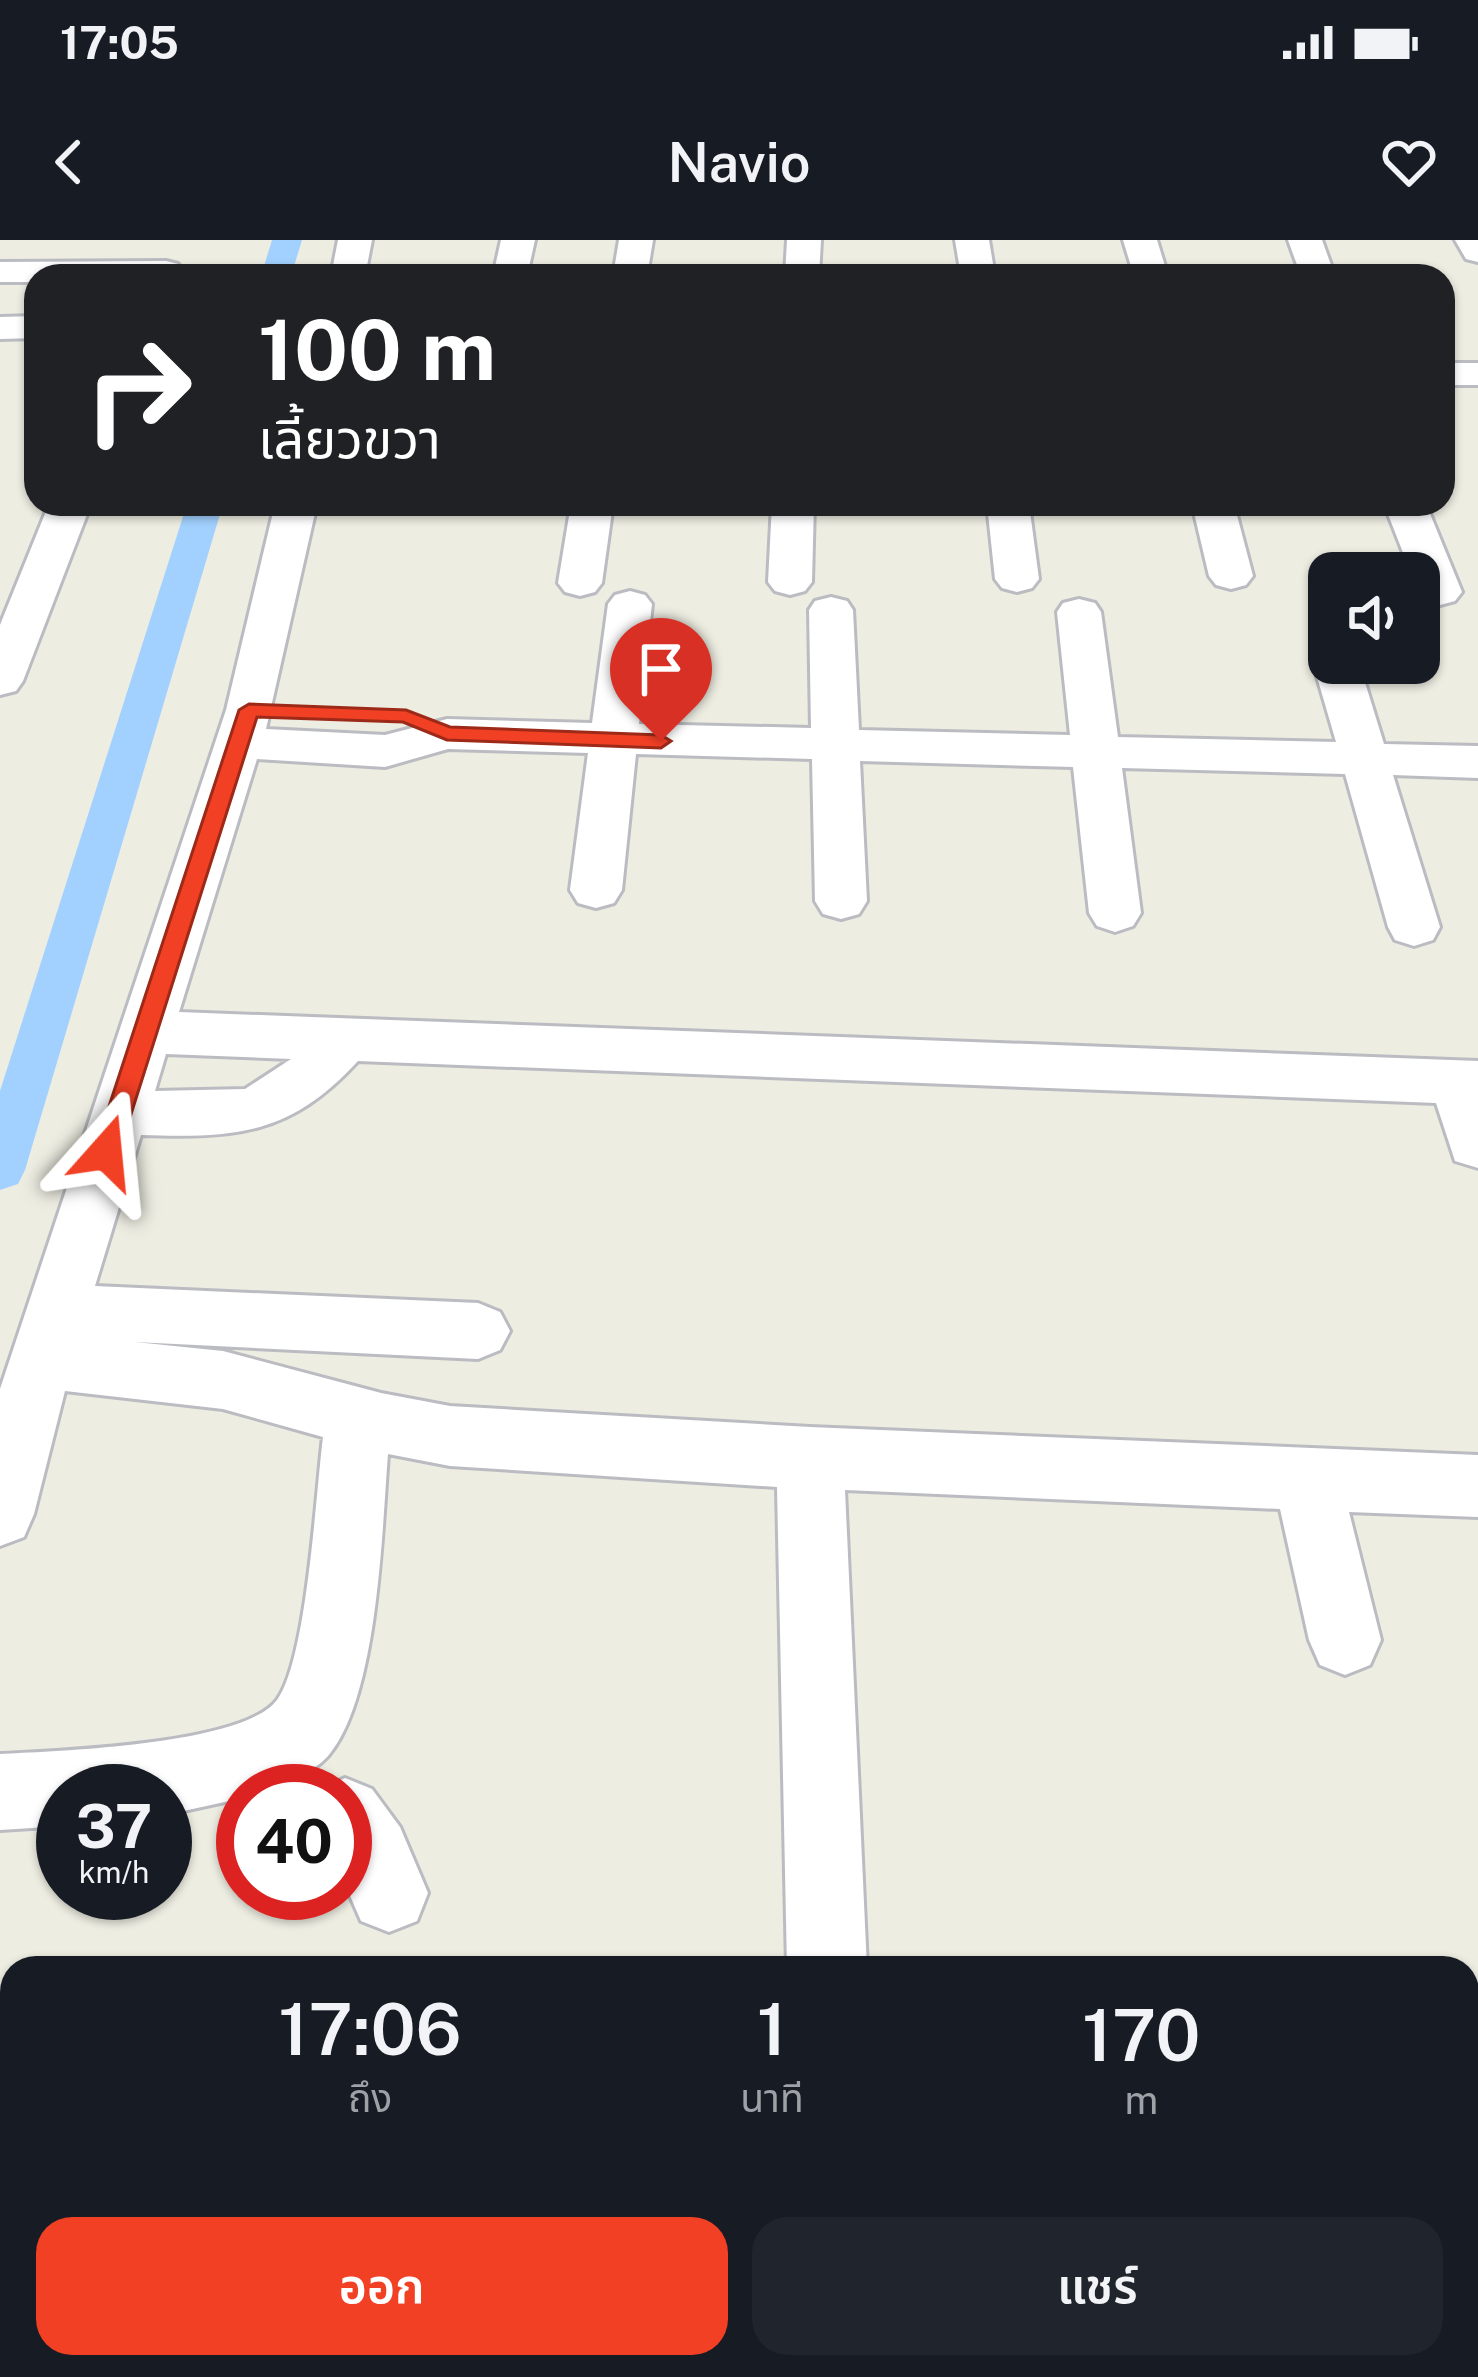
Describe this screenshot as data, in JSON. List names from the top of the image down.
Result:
{
  "page": {
    "status": "17:05",
    "header": "Navio",
    "turn": ["100 m", "เลี้ยวขวา"],
    "speed": "37 km/h",
    "limit": "40",
    "eta": [
      "17:06",
      "ถึง",
      "1",
      "นาที",
      "170",
      "m"
    ],
    "buttons": ["ออก", "แชร์"]
  }
}
